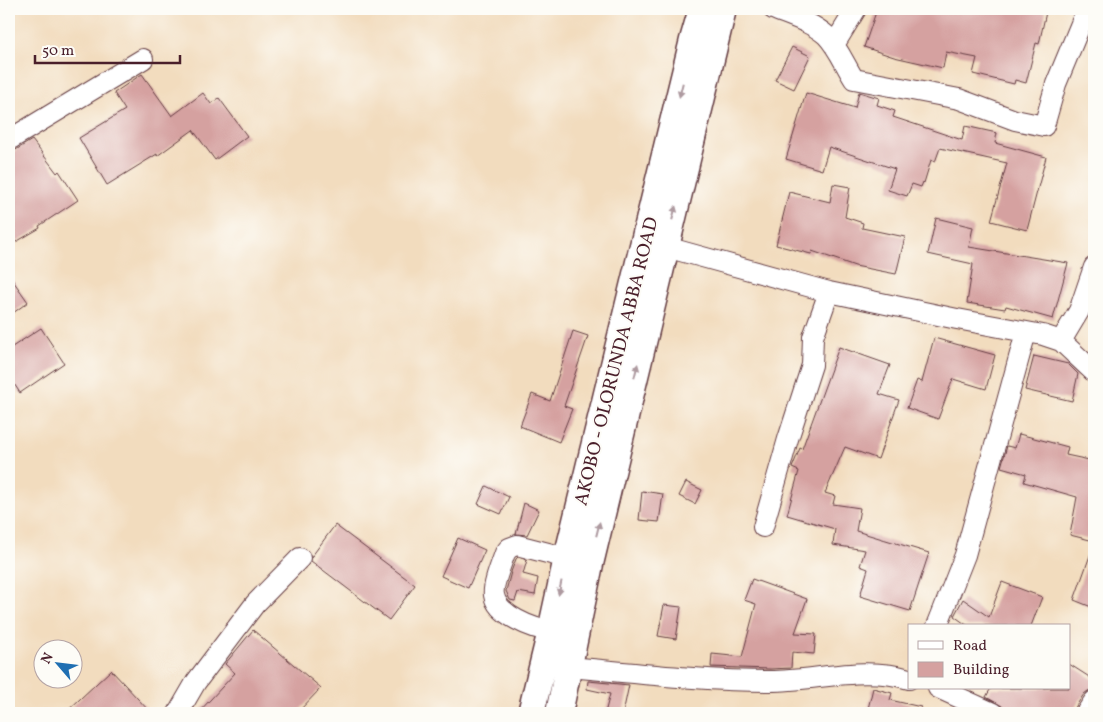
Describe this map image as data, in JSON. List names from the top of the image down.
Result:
{
  "streets": {
    "main road": ["AKOBO - OLORUNDA ABBA ROAD"]
  },
  "legend": ["Road", "Building"],
  "scale_bar": "50 m",
  "north": "top left"
}
